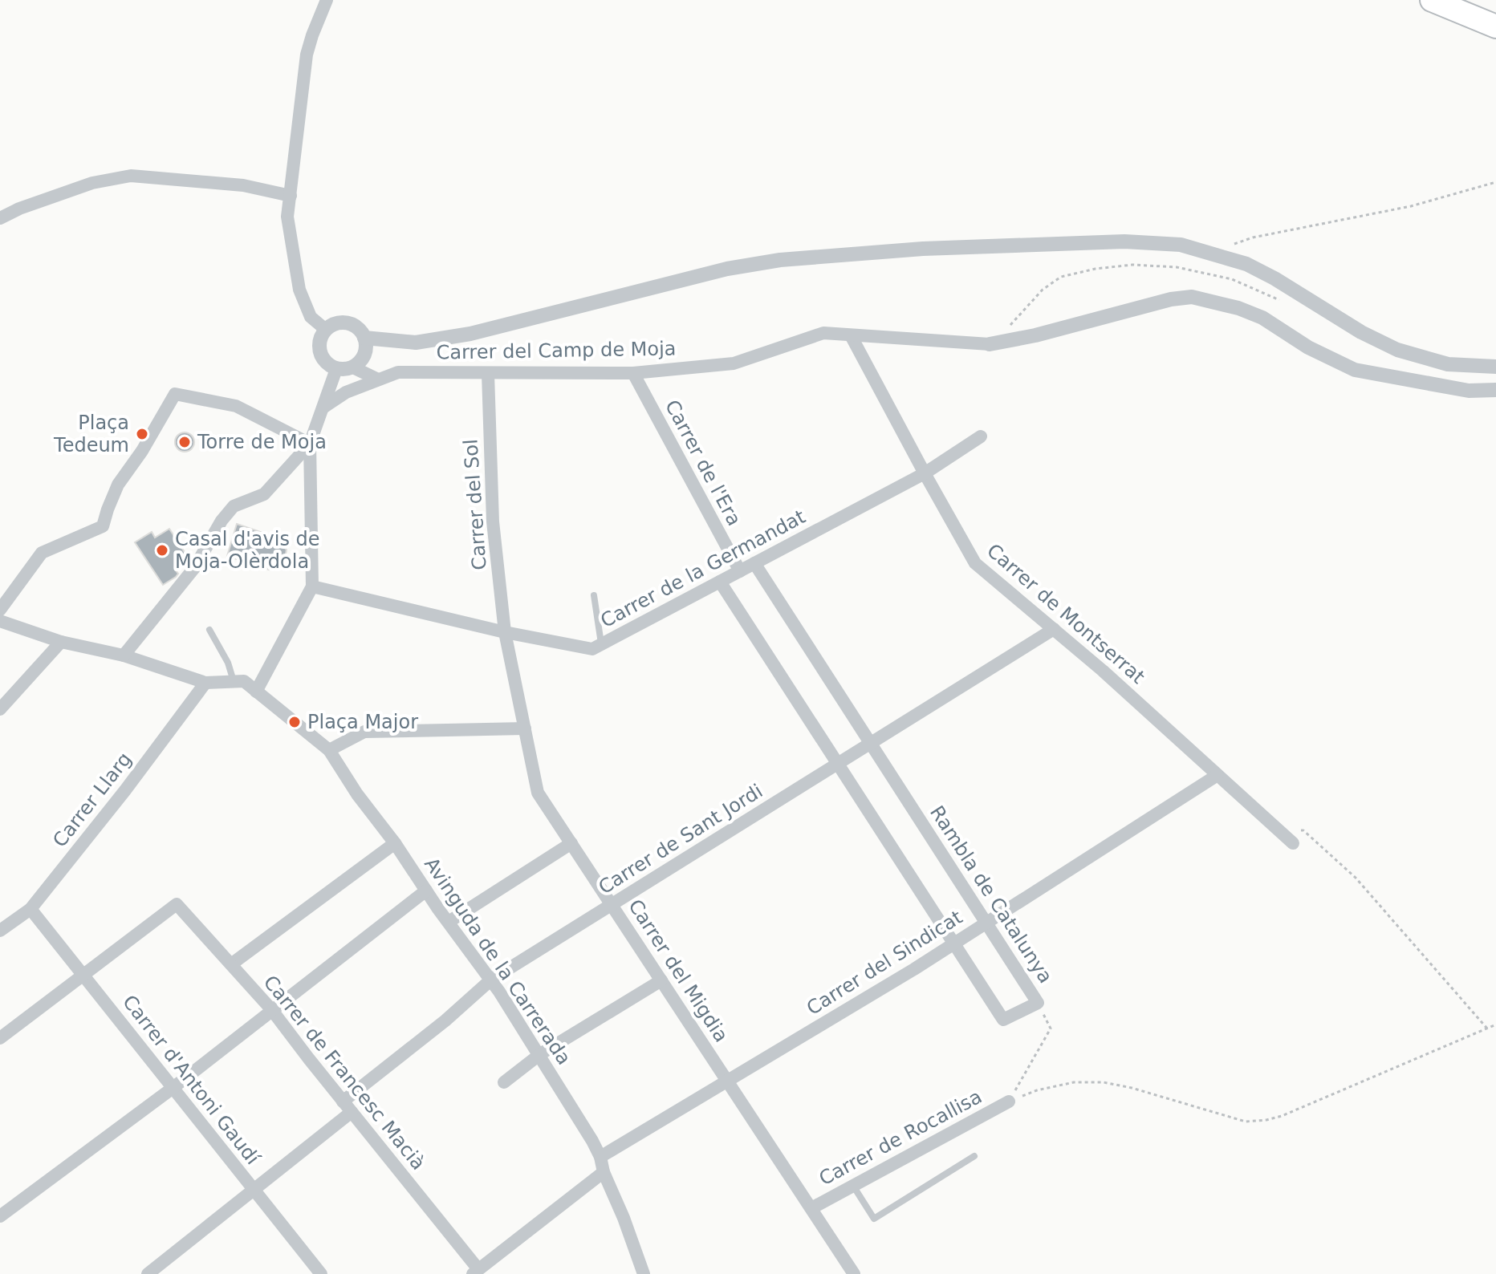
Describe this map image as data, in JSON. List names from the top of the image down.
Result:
{
  "streets": {
    "street": [
      "Carrer del Camp de Moja",
      "Carrer de l'Era",
      "Carrer del Sol",
      "Carrer de la Germandat",
      "Carrer de Montserrat",
      "Carrer Llarg",
      "Carrer de Sant Jordi",
      "Rambla de Catalunya",
      "Avinguda de la Carrerada",
      "Carrer del Sindicat",
      "Carrer del Migdia",
      "Carrer de Francesc Macià",
      "Carrer d'Antoni Gaudí",
      "Carrer de Rocallisa"
    ]
  },
  "crossings": [
    ["Carrer del Camp de Moja", "Carrer de l'Era"],
    ["Carrer del Camp de Moja", "Carrer del Sol"],
    ["Carrer del Camp de Moja", "Carrer de Montserrat"],
    ["Carrer de l'Era", "Carrer de la Germandat"],
    ["Carrer del Sol", "Carrer de la Germandat"],
    ["Carrer del Sol", "Carrer del Migdia"],
    ["Carrer de la Germandat", "Carrer de Montserrat"],
    ["Carrer de la Germandat", "Rambla de Catalunya"],
    ["Carrer de la Germandat", "Carrer del Migdia"],
    ["Carrer de Montserrat", "Carrer de Sant Jordi"],
    ["Carrer de Montserrat", "Carrer del Sindicat"],
    ["Carrer Llarg", "Carrer d'Antoni Gaudí"],
    ["Carrer de Sant Jordi", "Rambla de Catalunya"],
    ["Carrer de Sant Jordi", "Avinguda de la Carrerada"],
    ["Carrer de Sant Jordi", "Carrer del Migdia"],
    ["Carrer de Sant Jordi", "Carrer de Francesc Macià"],
    ["Carrer de Sant Jordi", "Carrer d'Antoni Gaudí"],
    ["Rambla de Catalunya", "Carrer del Sindicat"],
    ["Avinguda de la Carrerada", "Carrer del Sindicat"],
    ["Carrer del Sindicat", "Carrer del Migdia"],
    ["Carrer del Migdia", "Carrer de Rocallisa"],
    ["Carrer de Francesc Macià", "Carrer d'Antoni Gaudí"]
  ],
  "places": [
    "Plaça Tedeum",
    "Torre de Moja",
    "Casal d'avis de Moja-Olèrdola",
    "Plaça Major"
  ]
}
